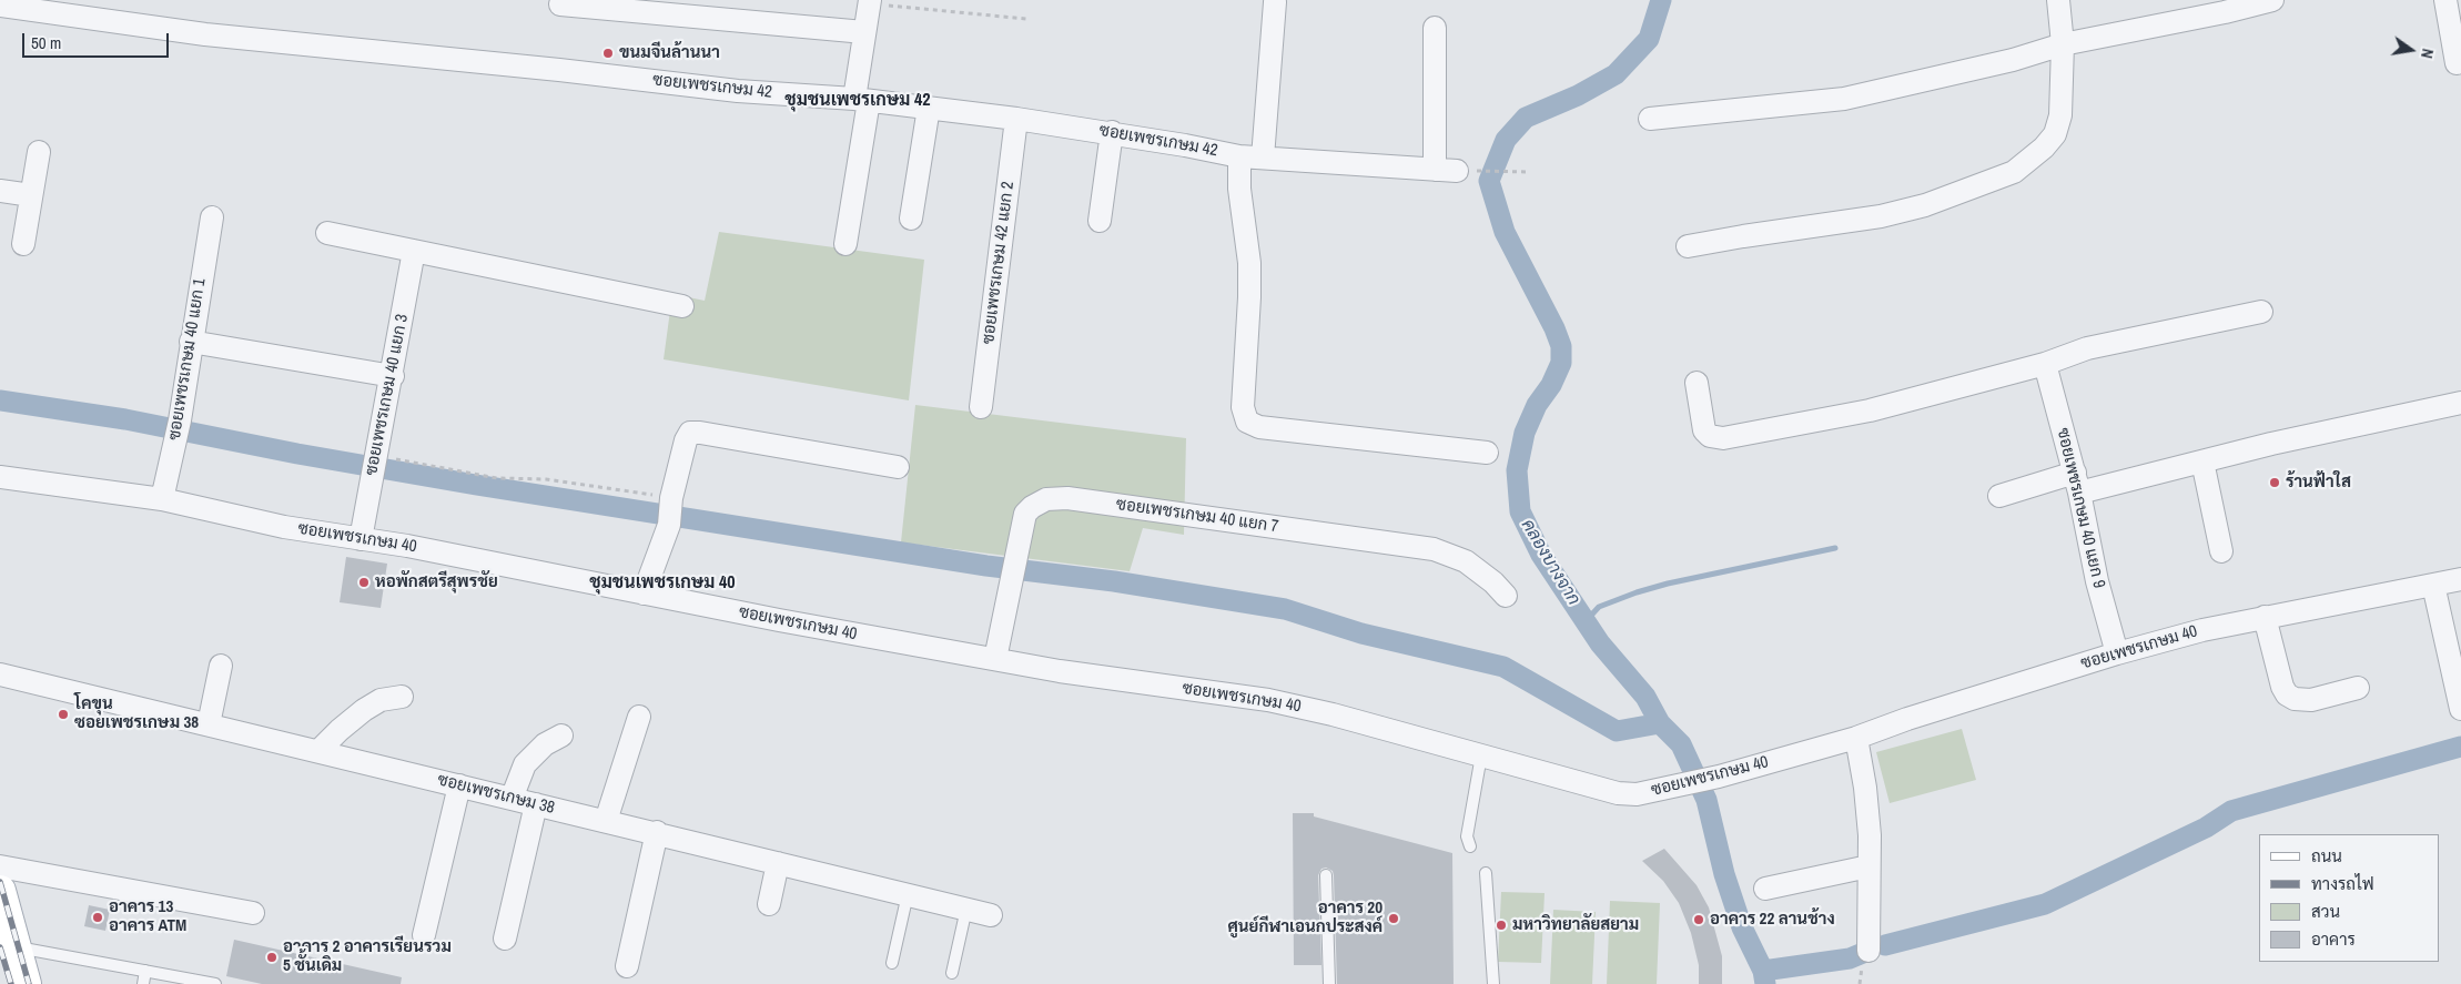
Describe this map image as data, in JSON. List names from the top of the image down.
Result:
{
  "streets": {
    "street": [
      "ซอยเพชรเกษม 42",
      "ซอยเพชรเกษม 42 แยก 2",
      "ซอยเพชรเกษม 40 แยก 1",
      "ซอยเพชรเกษม 40 แยก 3",
      "ซอยเพชรเกษม 40 แยก 9",
      "ซอยเพชรเกษม 40 แยก 7",
      "ซอยเพชรเกษม 40",
      "ซอยเพชรเกษม 38"
    ]
  },
  "crossings": [
    ["ซอยเพชรเกษม 42", "ซอยเพชรเกษม 42 แยก 2"],
    ["ซอยเพชรเกษม 40 แยก 1", "ซอยเพชรเกษม 40"],
    ["ซอยเพชรเกษม 40 แยก 3", "ซอยเพชรเกษม 40"],
    ["ซอยเพชรเกษม 40 แยก 9", "ซอยเพชรเกษม 40"],
    ["ซอยเพชรเกษม 40 แยก 7", "ซอยเพชรเกษม 40"]
  ],
  "districts": ["ชุมชนเพชรเกษม 42", "ชุมชนเพชรเกษม 40"],
  "water": ["คลองบางจาก"],
  "places": [
    "ขนมจีนล้านนา",
    "ร้านฟ้าใส",
    "หอพักสตรีสุพรชัย",
    "โคขุน ซอยเพชรเกษม 38",
    "อาคาร 13 อาคาร ATM",
    "อาคาร 20 ศูนย์กีฬาเอนกประสงค์",
    "อาคาร 22 ลานช้าง",
    "มหาวิทยาลัยสยาม",
    "อาคาร 2 อาคารเรียนรวม 5 ชั้นเดิม"
  ],
  "legend": [
    "ถนน",
    "ทางรถไฟ",
    "สวน",
    "อาคาร"
  ],
  "scale_bar": "50 m",
  "north": "right"
}
